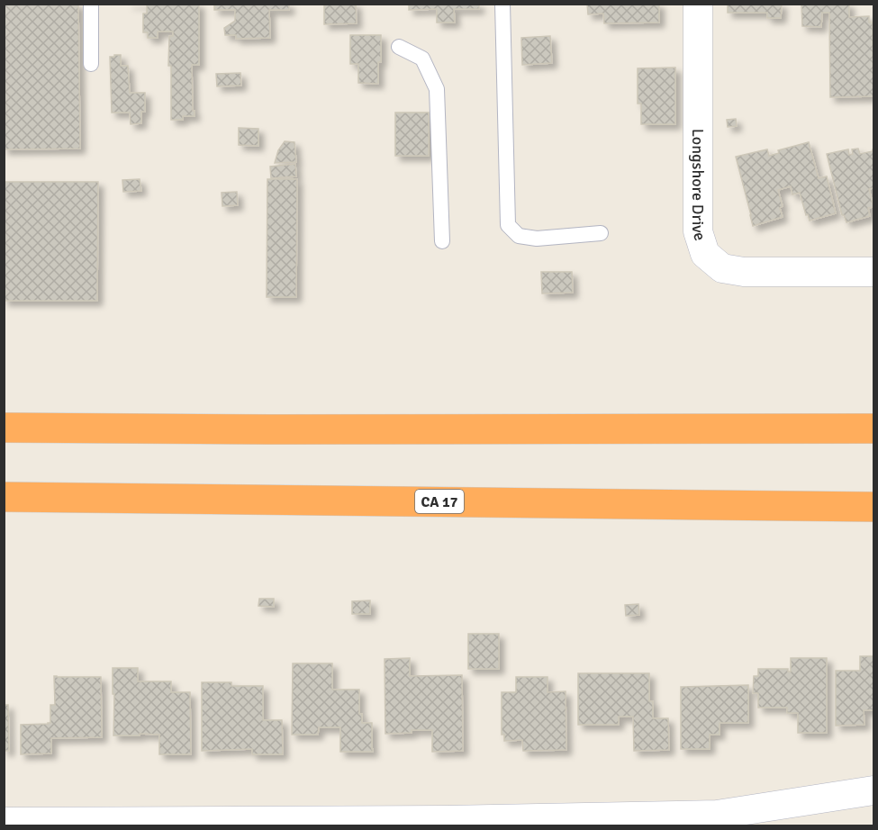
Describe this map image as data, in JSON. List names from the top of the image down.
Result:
{
  "streets": {
    "highway": ["CA 17"],
    "street": ["Longshore Drive"]
  }
}
